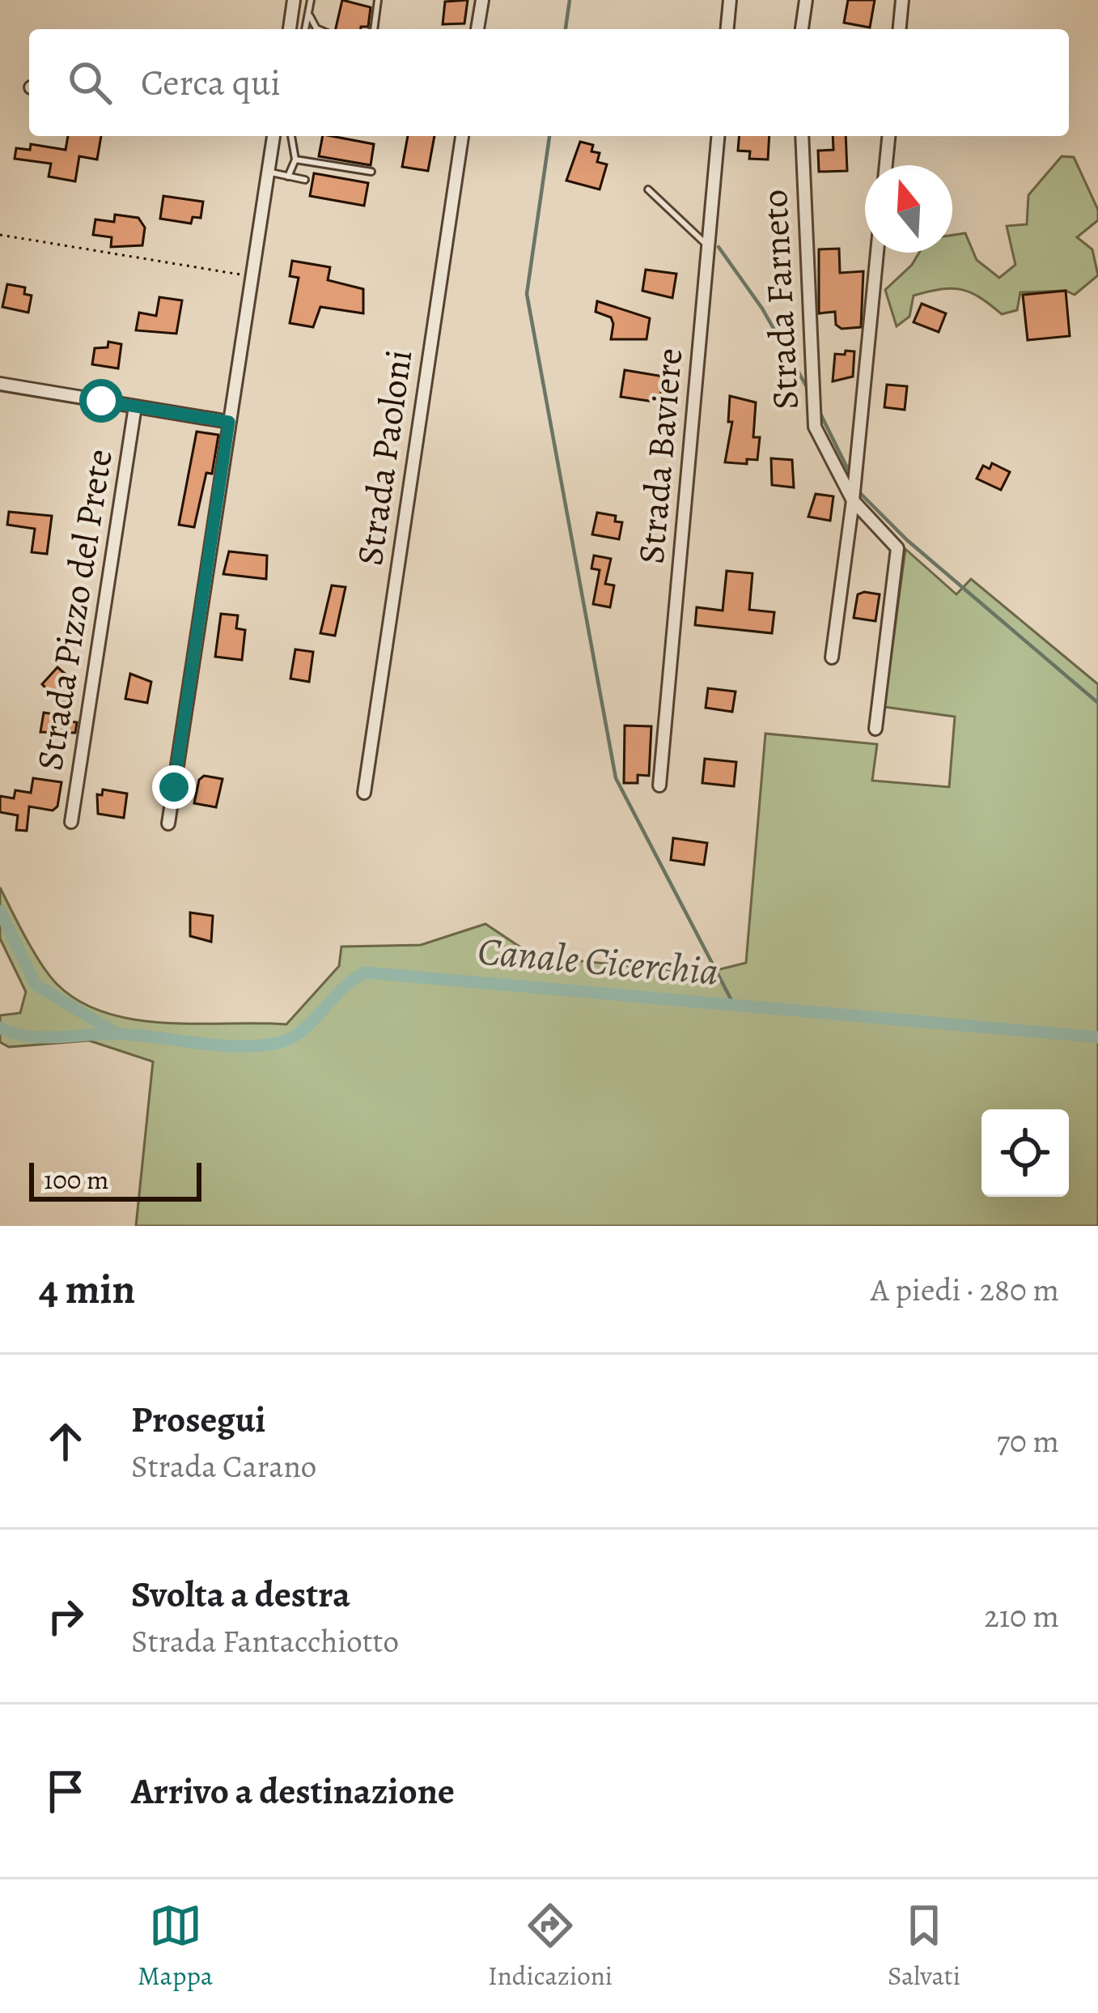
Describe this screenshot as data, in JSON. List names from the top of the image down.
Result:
{
  "streets": {
    "street": [
      "Strada Farneto",
      "Strada Baviere",
      "Strada Paoloni",
      "Strada Pizzo del Prete"
    ]
  },
  "water": ["Canale Cicerchia"],
  "scale_bar": "100 m",
  "north": "top",
  "page": {
    "search": "Cerca qui",
    "scale": "100 m",
    "heading": ["4 min", "A piedi · 280 m"],
    "list": [
      ["Prosegui", "Strada Carano", "70 m"],
      ["Svolta a destra", "Strada Fantacchiotto", "210 m"],
      "Arrivo a destinazione"
    ],
    "nav": ["Mappa", "Indicazioni", "Salvati"]
  }
}
